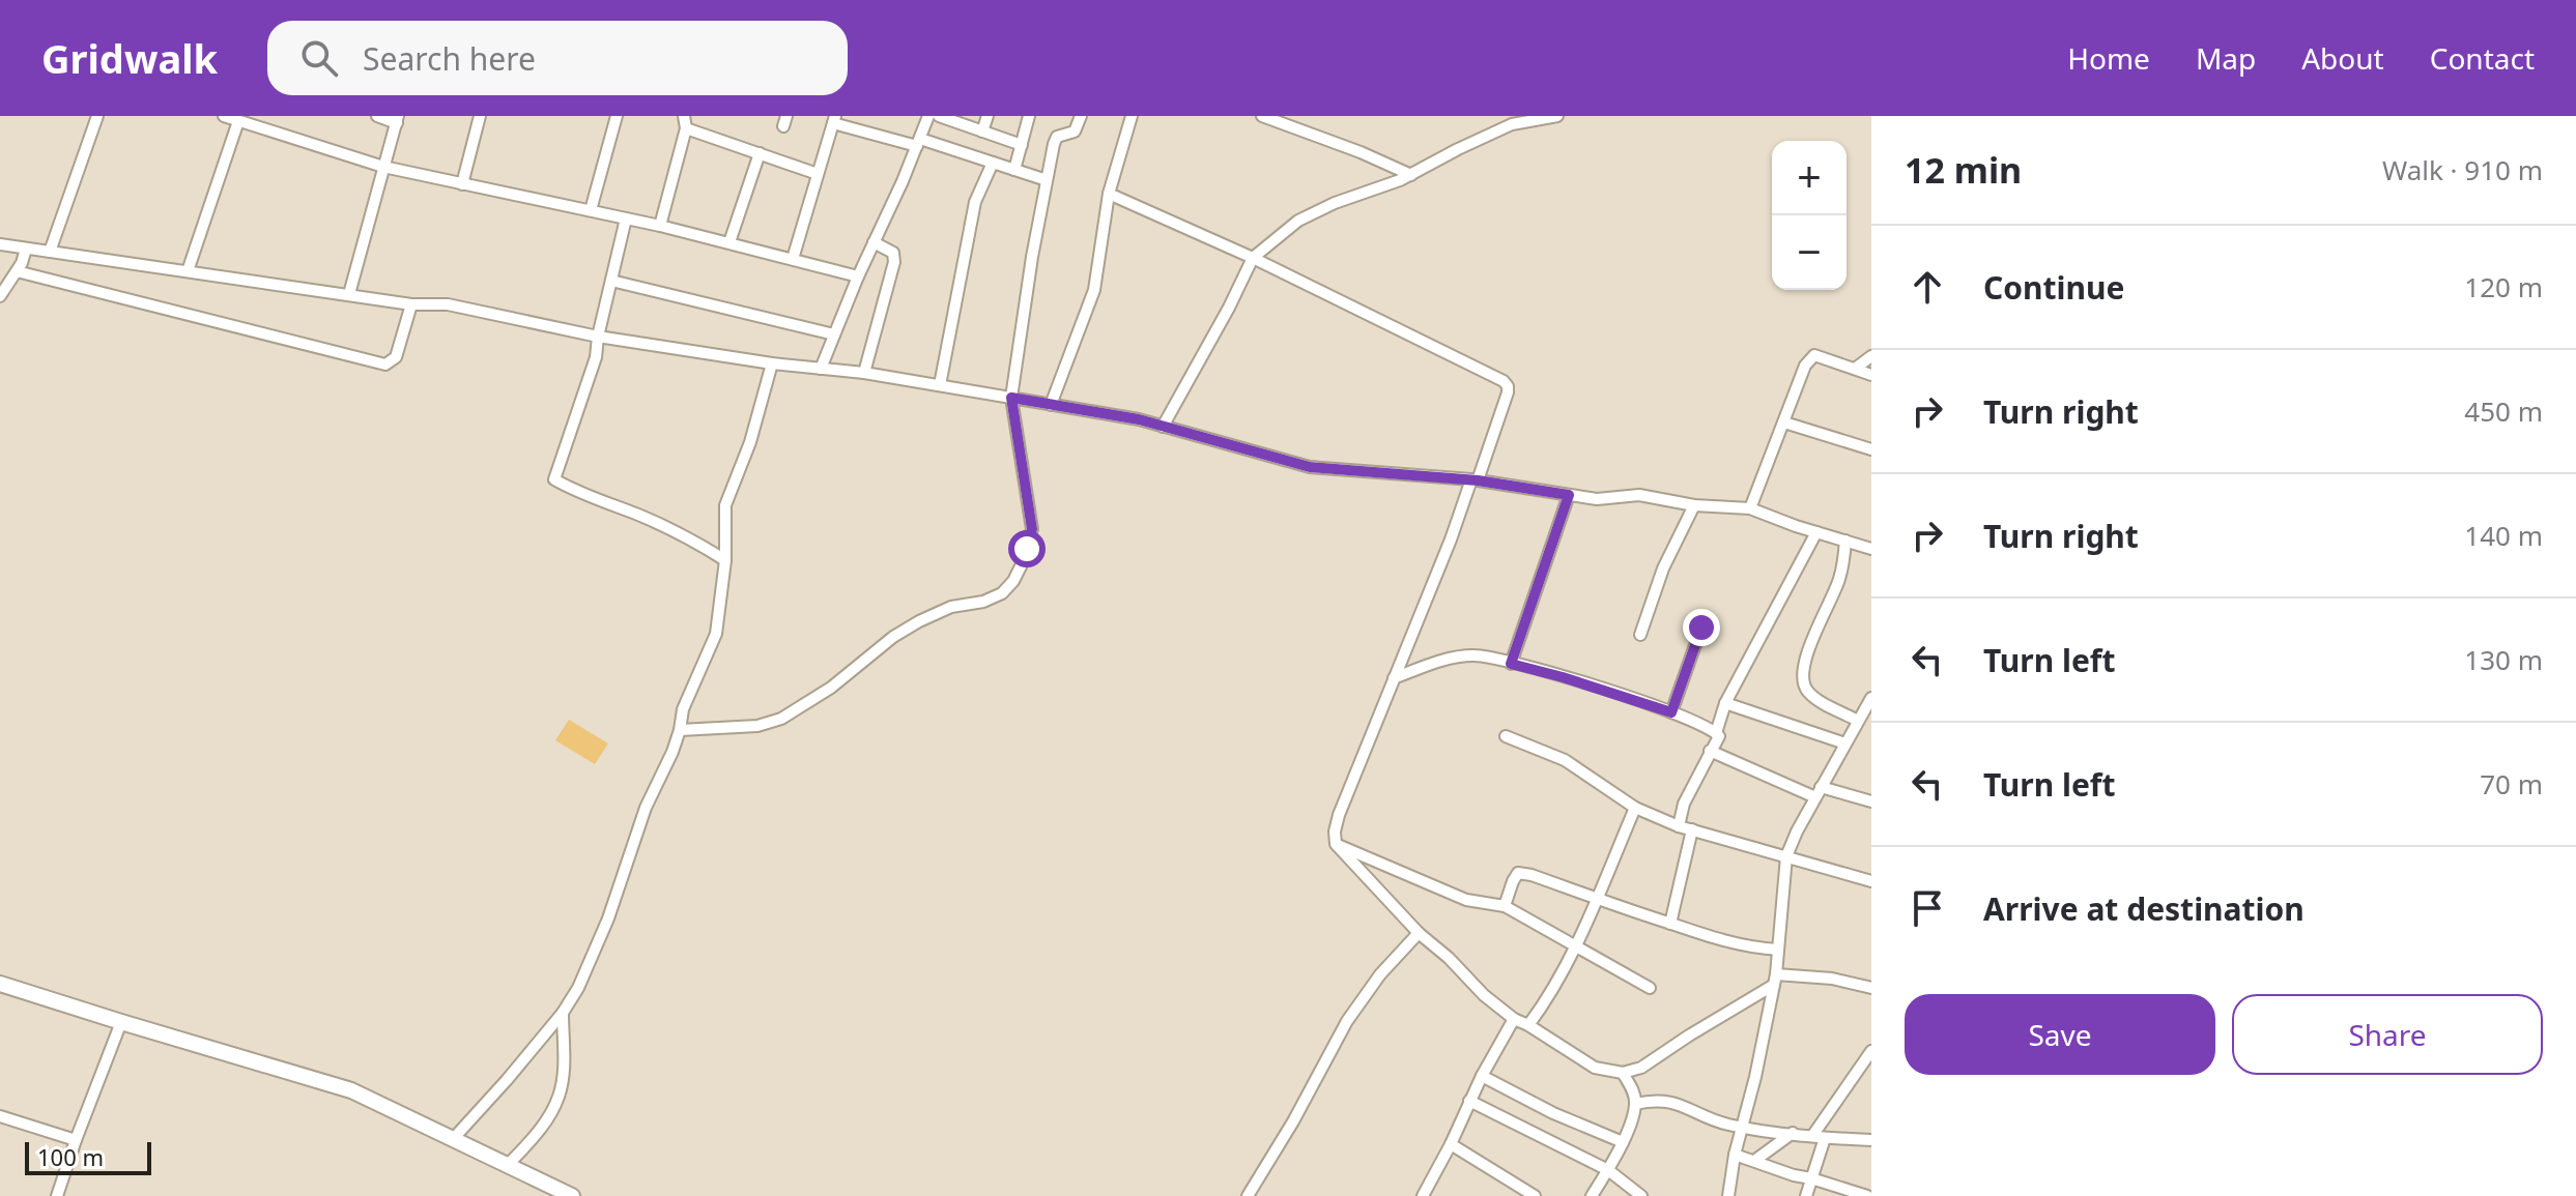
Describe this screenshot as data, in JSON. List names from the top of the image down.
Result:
{
  "scale_bar": "100 m",
  "page": {
    "header": "Gridwalk",
    "search": "Search here",
    "nav": [
      "Home",
      "Map",
      "About",
      "Contact"
    ],
    "heading": ["12 min", "Walk · 910 m"],
    "map_buttons": ["+", "−"],
    "list": [
      ["Continue", "120 m"],
      ["Turn right", "450 m"],
      ["Turn right", "140 m"],
      ["Turn left", "130 m"],
      ["Turn left", "70 m"],
      "Arrive at destination"
    ],
    "buttons": ["Save", "Share"],
    "scale": "100 m"
  }
}
